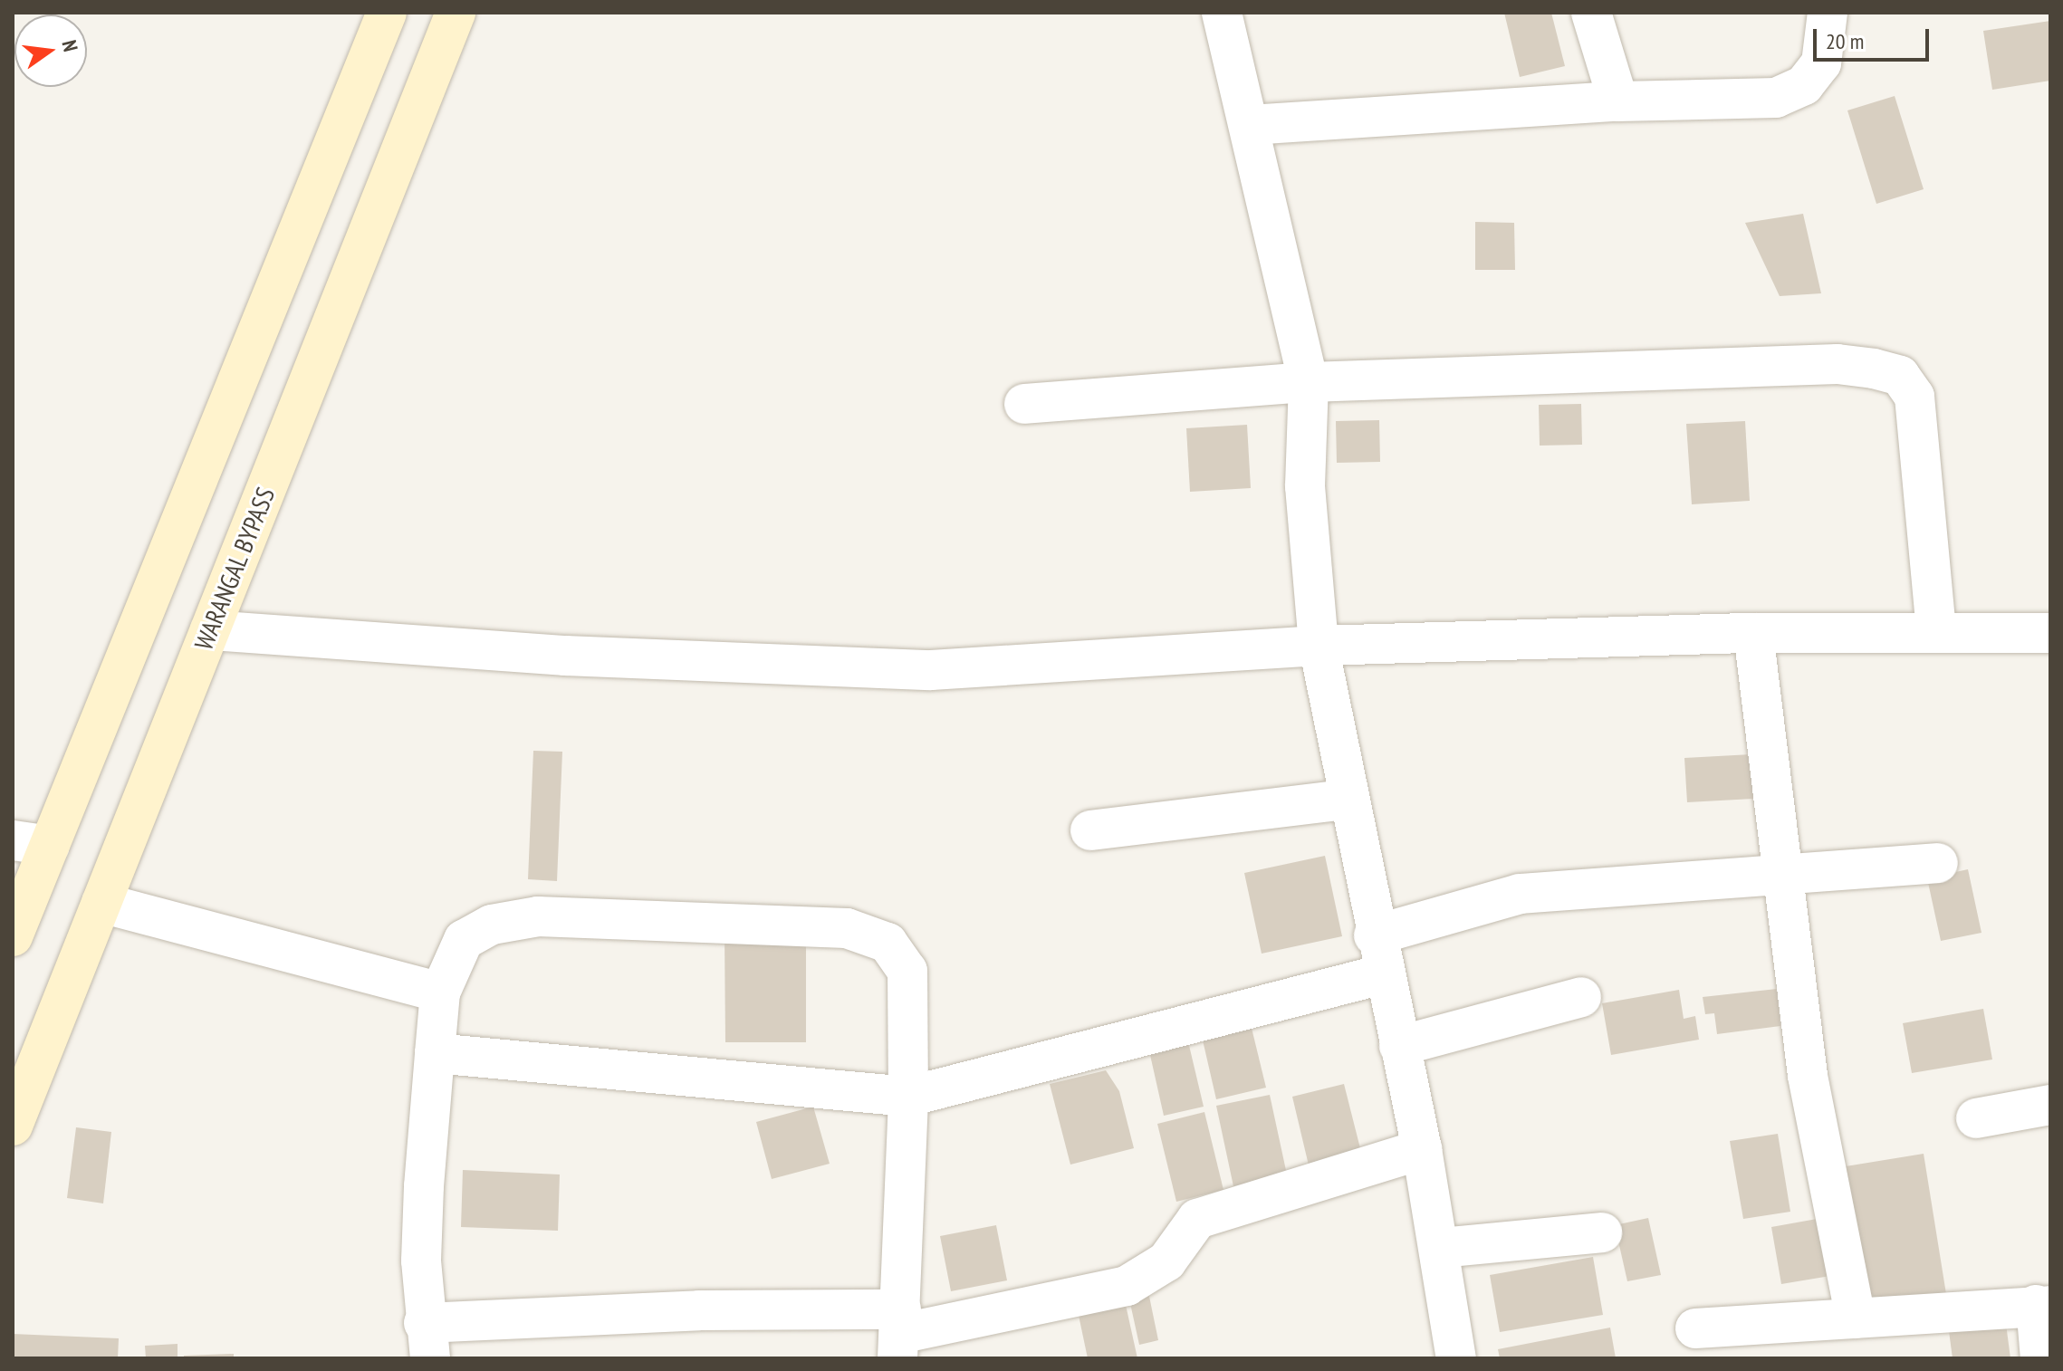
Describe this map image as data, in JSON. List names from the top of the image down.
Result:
{
  "streets": {
    "main road": ["WARANGAL BYPASS"]
  },
  "scale_bar": "20 m",
  "north": "right"
}
